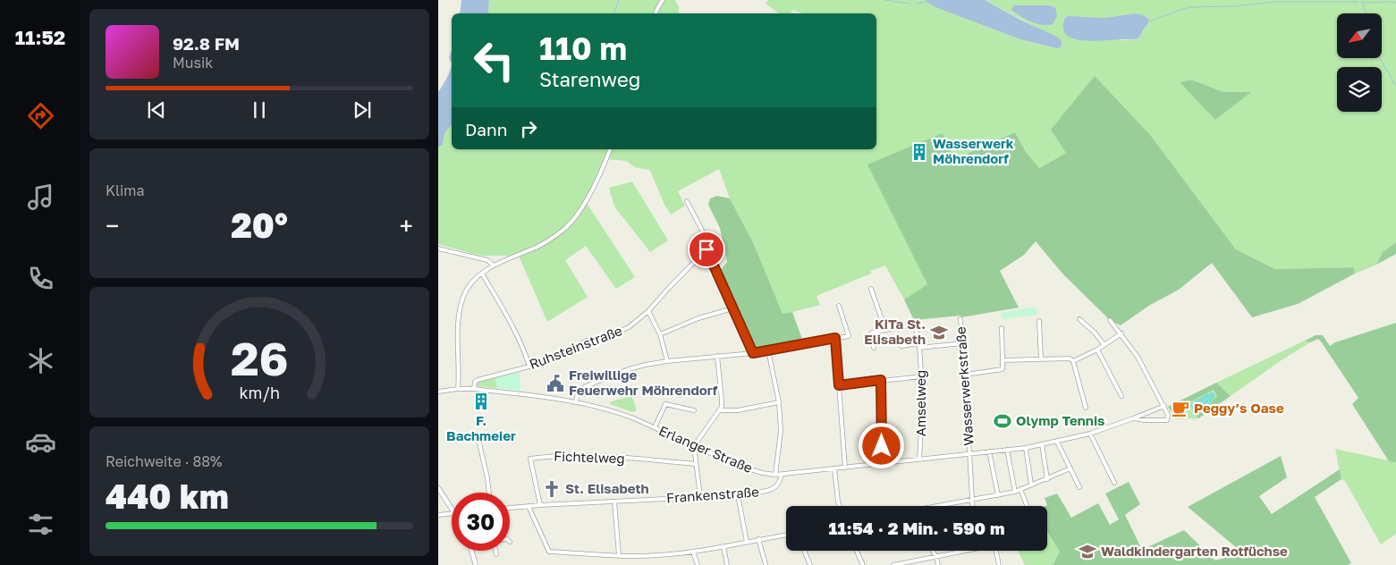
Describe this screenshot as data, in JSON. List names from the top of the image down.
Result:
{
  "streets": {
    "street": [
      "Ruhsteinstraße",
      "Wasserwerkstraße",
      "Amselweg",
      "Erlanger Straße",
      "Fichtelweg",
      "Frankenstraße"
    ]
  },
  "crossings": [
    ["Ruhsteinstraße", "Erlanger Straße"],
    ["Wasserwerkstraße", "Erlanger Straße"],
    ["Amselweg", "Erlanger Straße"],
    ["Erlanger Straße", "Frankenstraße"],
    ["Fichtelweg", "Frankenstraße"]
  ],
  "places": {
    "building": ["Wasserwerk Möhrendorf", "F. Bachmeier"],
    "school or university": ["KiTa St. Elisabeth", "Waldkindergarten Rotfüchse"],
    "public building": ["Freiwillige Feuerwehr Möhrendorf"],
    "cafe": ["Peggy’s Oase"],
    "sports": ["Olymp Tennis"],
    "church": ["St. Elisabeth"]
  },
  "north": "bottom left",
  "page": {
    "tabs": "11:52",
    "turn": ["110 m", "Starenweg"],
    "song": ["92.8 FM", "Musik"],
    "then": "Dann",
    "tile": [
      "Klima",
      ["Reichweite · 88%", "440 km"]
    ],
    "heat": ["−", "20°", "+"],
    "limit": "30",
    "trip": "11:54 · 2 Min. · 590 m",
    "gauge": ["26", "km/h"]
  }
}
